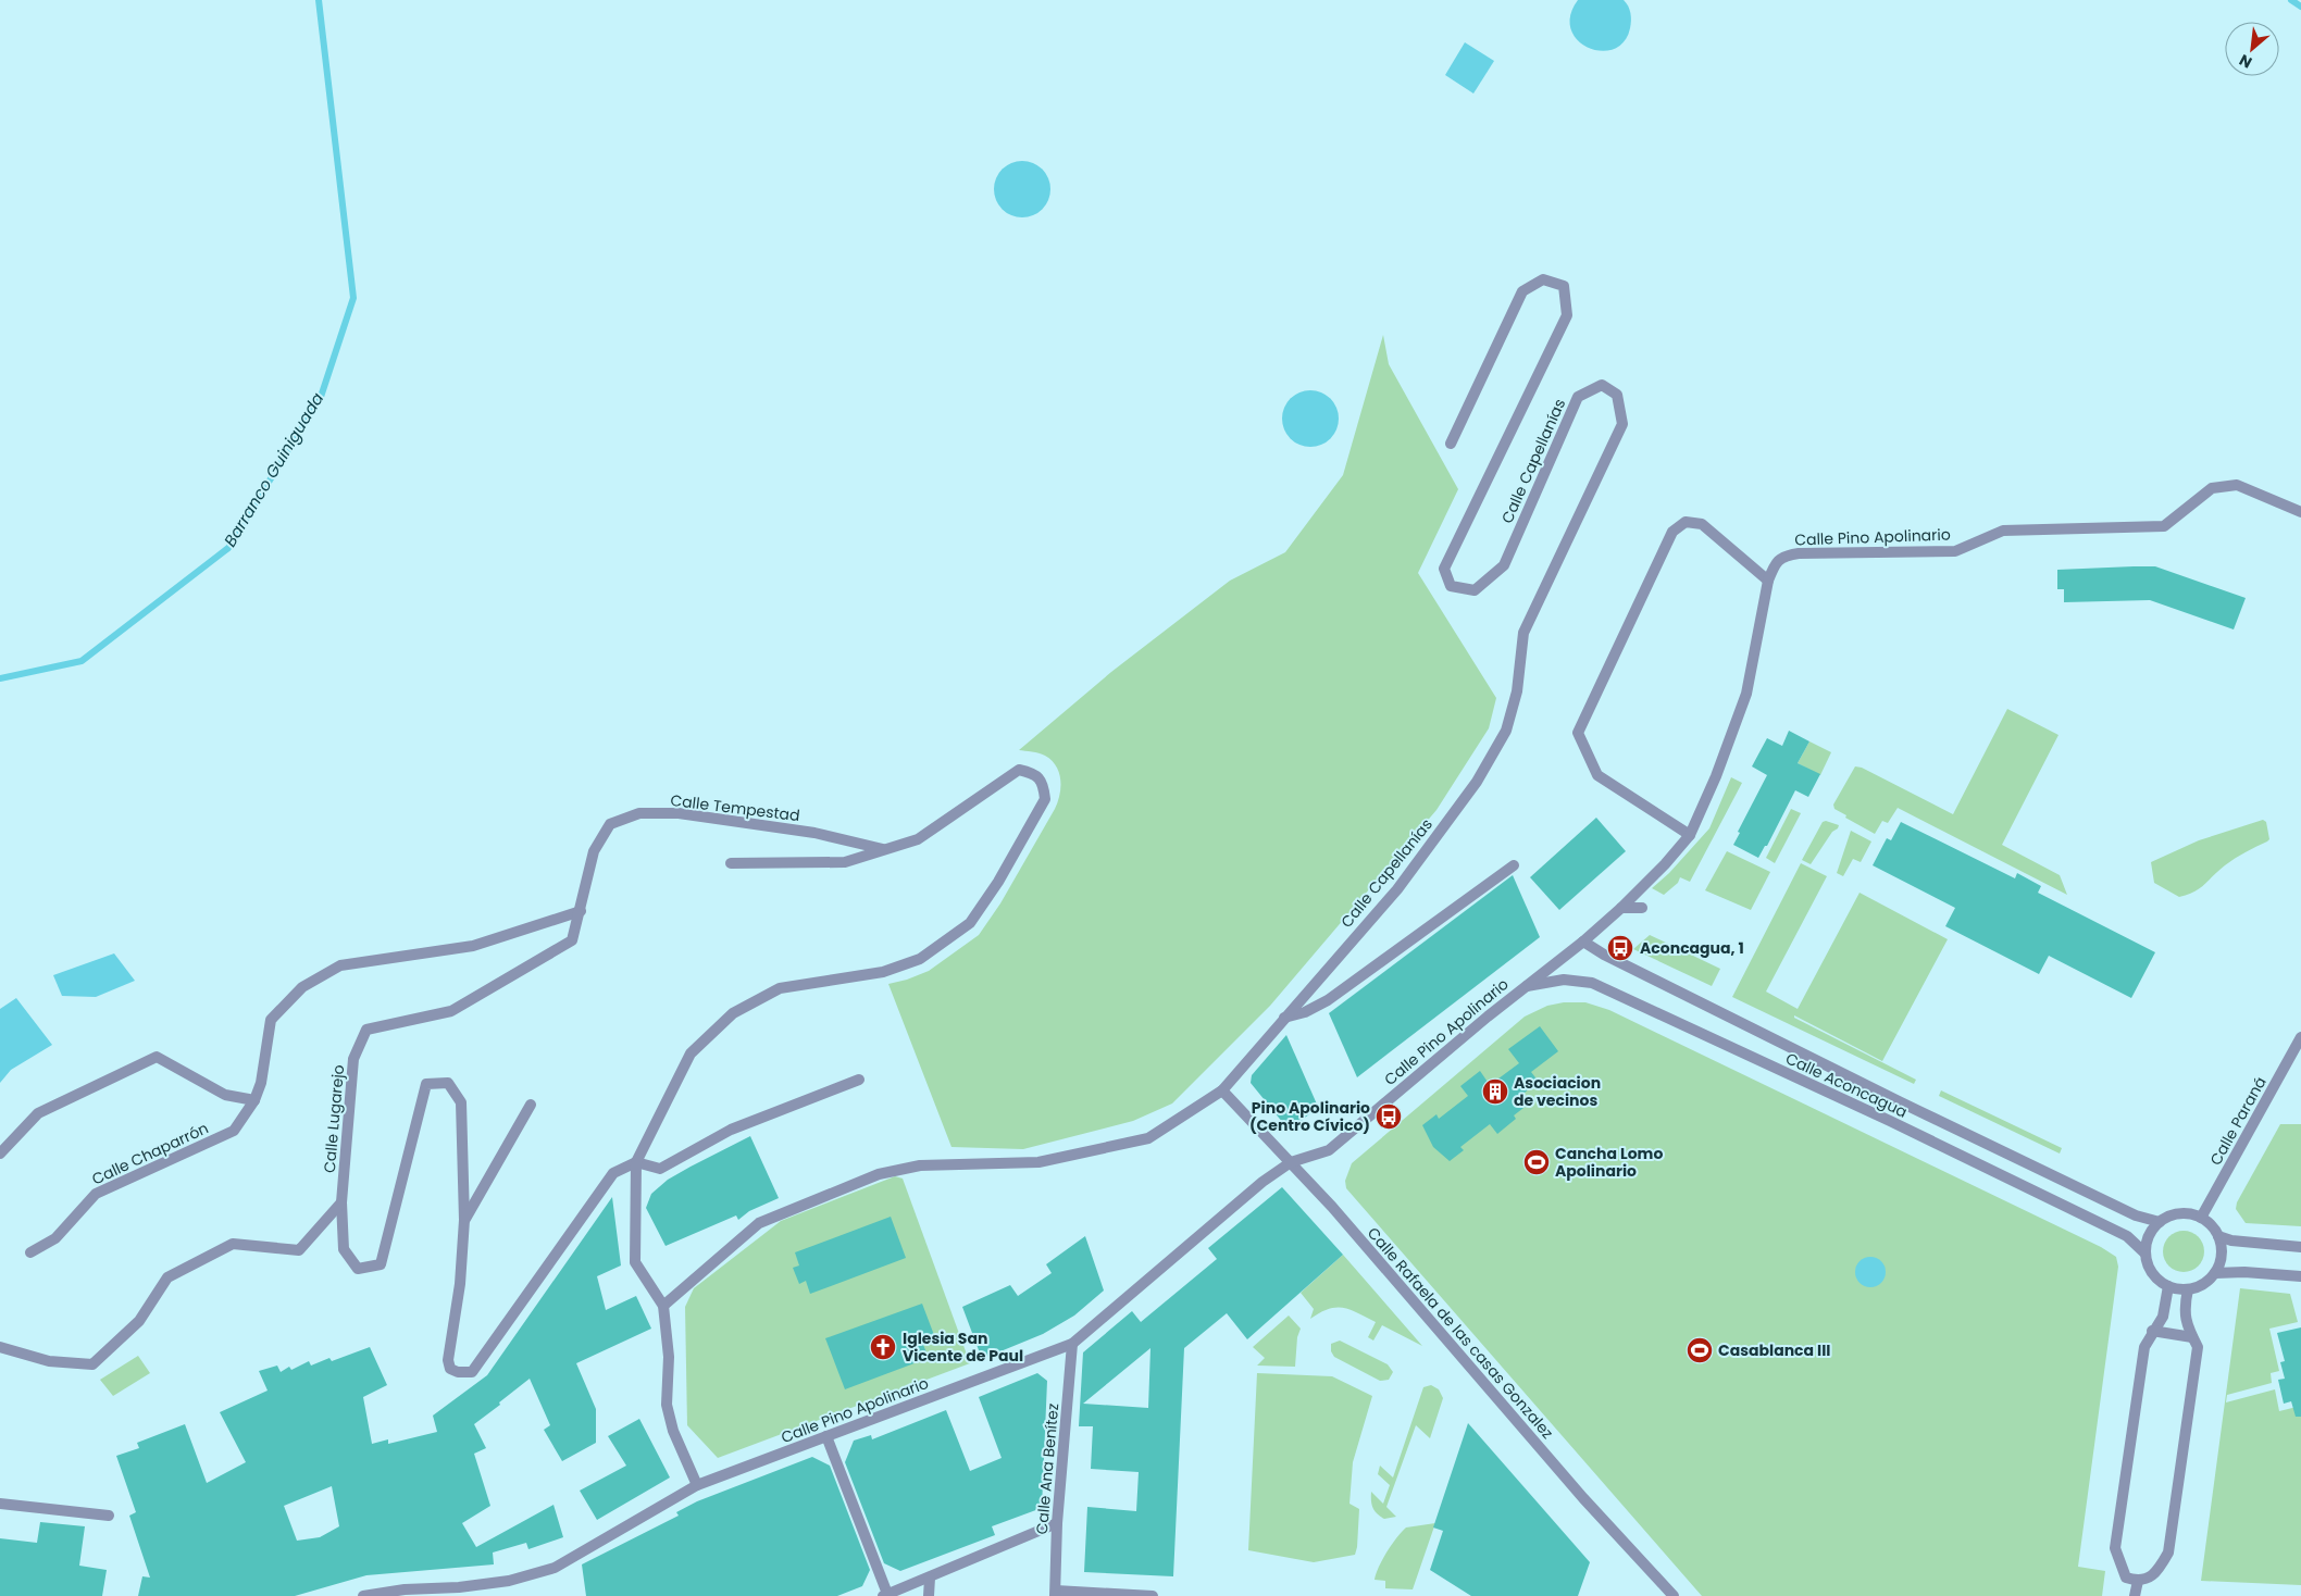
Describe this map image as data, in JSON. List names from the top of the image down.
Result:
{
  "streets": {
    "street": [
      "Calle Capellanías",
      "Calle Pino Apolinario",
      "Calle Tempestad",
      "Calle Aconcagua",
      "Calle Lugarejo",
      "Calle Paraná",
      "Calle Chaparrón",
      "Calle Rafaela de las casas Gonzalez",
      "Calle Ana Benítez"
    ]
  },
  "crossings": [
    ["Calle Capellanías", "Calle Tempestad"],
    ["Calle Capellanías", "Calle Rafaela de las casas Gonzalez"],
    ["Calle Pino Apolinario", "Calle Tempestad"],
    ["Calle Pino Apolinario", "Calle Aconcagua"],
    ["Calle Pino Apolinario", "Calle Rafaela de las casas Gonzalez"],
    ["Calle Pino Apolinario", "Calle Ana Benítez"],
    ["Calle Tempestad", "Calle Lugarejo"],
    ["Calle Aconcagua", "Calle Paraná"]
  ],
  "water": ["Barranco Guiniguada"],
  "places": {
    "bus stop": ["Aconcagua, 1", "Pino Apolinario (Centro Cívico)"],
    "building": ["Asociacion de vecinos"],
    "sports": ["Cancha Lomo Apolinario", "Casablanca III"],
    "church": ["Iglesia San Vicente de Paul"]
  },
  "north": "bottom left"
}
